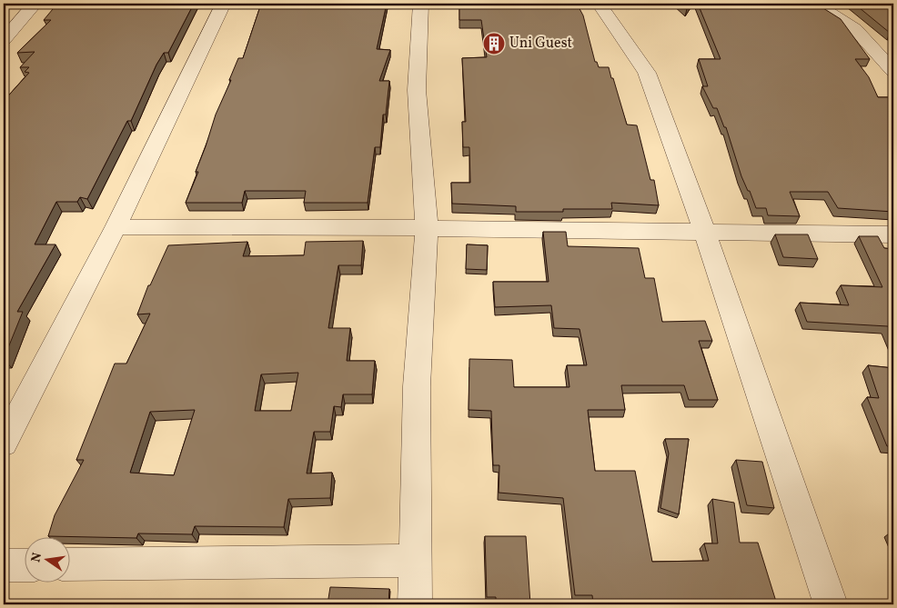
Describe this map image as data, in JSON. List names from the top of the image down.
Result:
{
  "places": {
    "building": ["Uni Guest"]
  },
  "north": "left"
}
